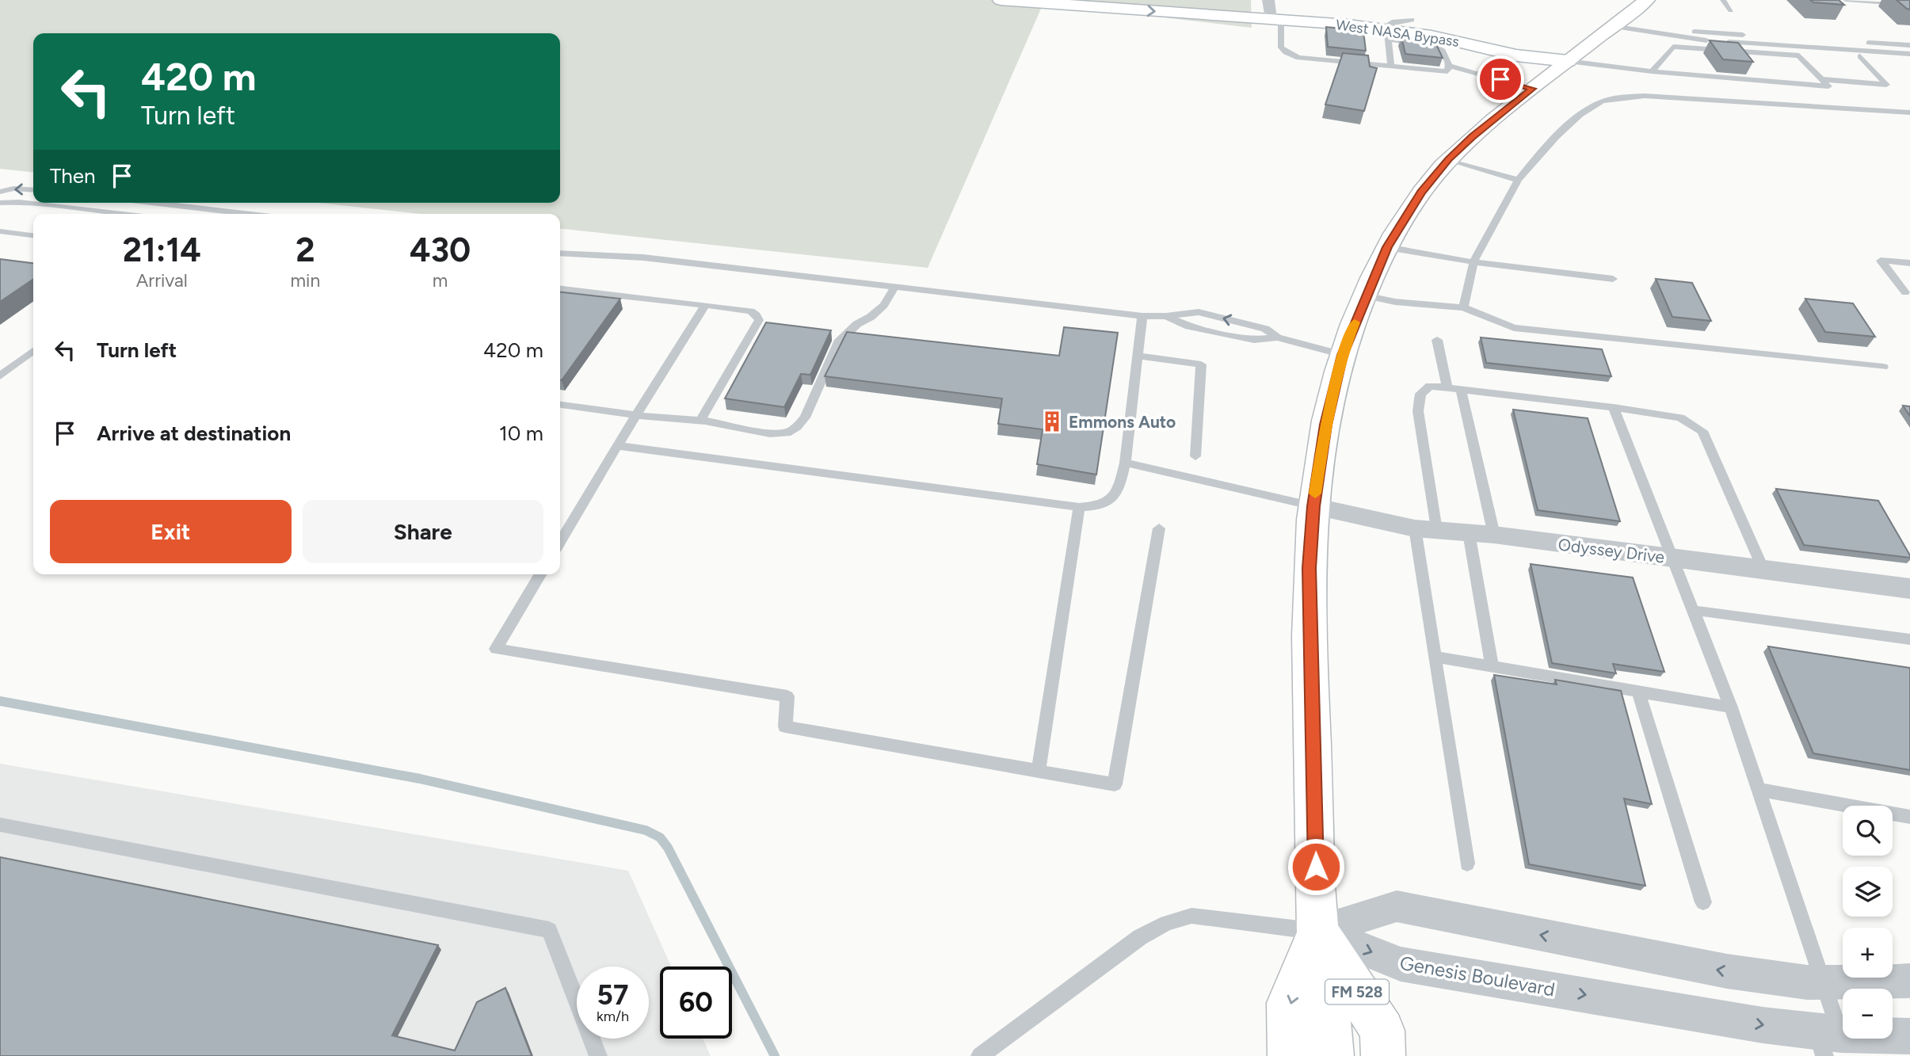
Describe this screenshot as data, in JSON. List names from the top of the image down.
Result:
{
  "streets": {
    "main road": ["West NASA Bypass", "FM 528"],
    "street": ["Odyssey Drive", "Genesis Boulevard"]
  },
  "crossings": [
    ["West NASA Bypass", "FM 528"],
    ["Odyssey Drive", "FM 528"],
    ["Genesis Boulevard", "FM 528"]
  ],
  "places": {
    "building": ["Emmons Auto"]
  },
  "page": {
    "turn": ["420 m", "Turn left"],
    "then": "Then",
    "eta": [
      "21:14",
      "Arrival",
      "2",
      "min",
      "430",
      "m"
    ],
    "list": [
      {
        "name": "Turn left",
        "value": "420 m"
      },
      {
        "name": "Arrive at destination",
        "value": "10 m"
      }
    ],
    "buttons": ["Exit", "Share"],
    "map_buttons": ["+", "−"],
    "speed": "57 km/h",
    "limit": "60"
  }
}
